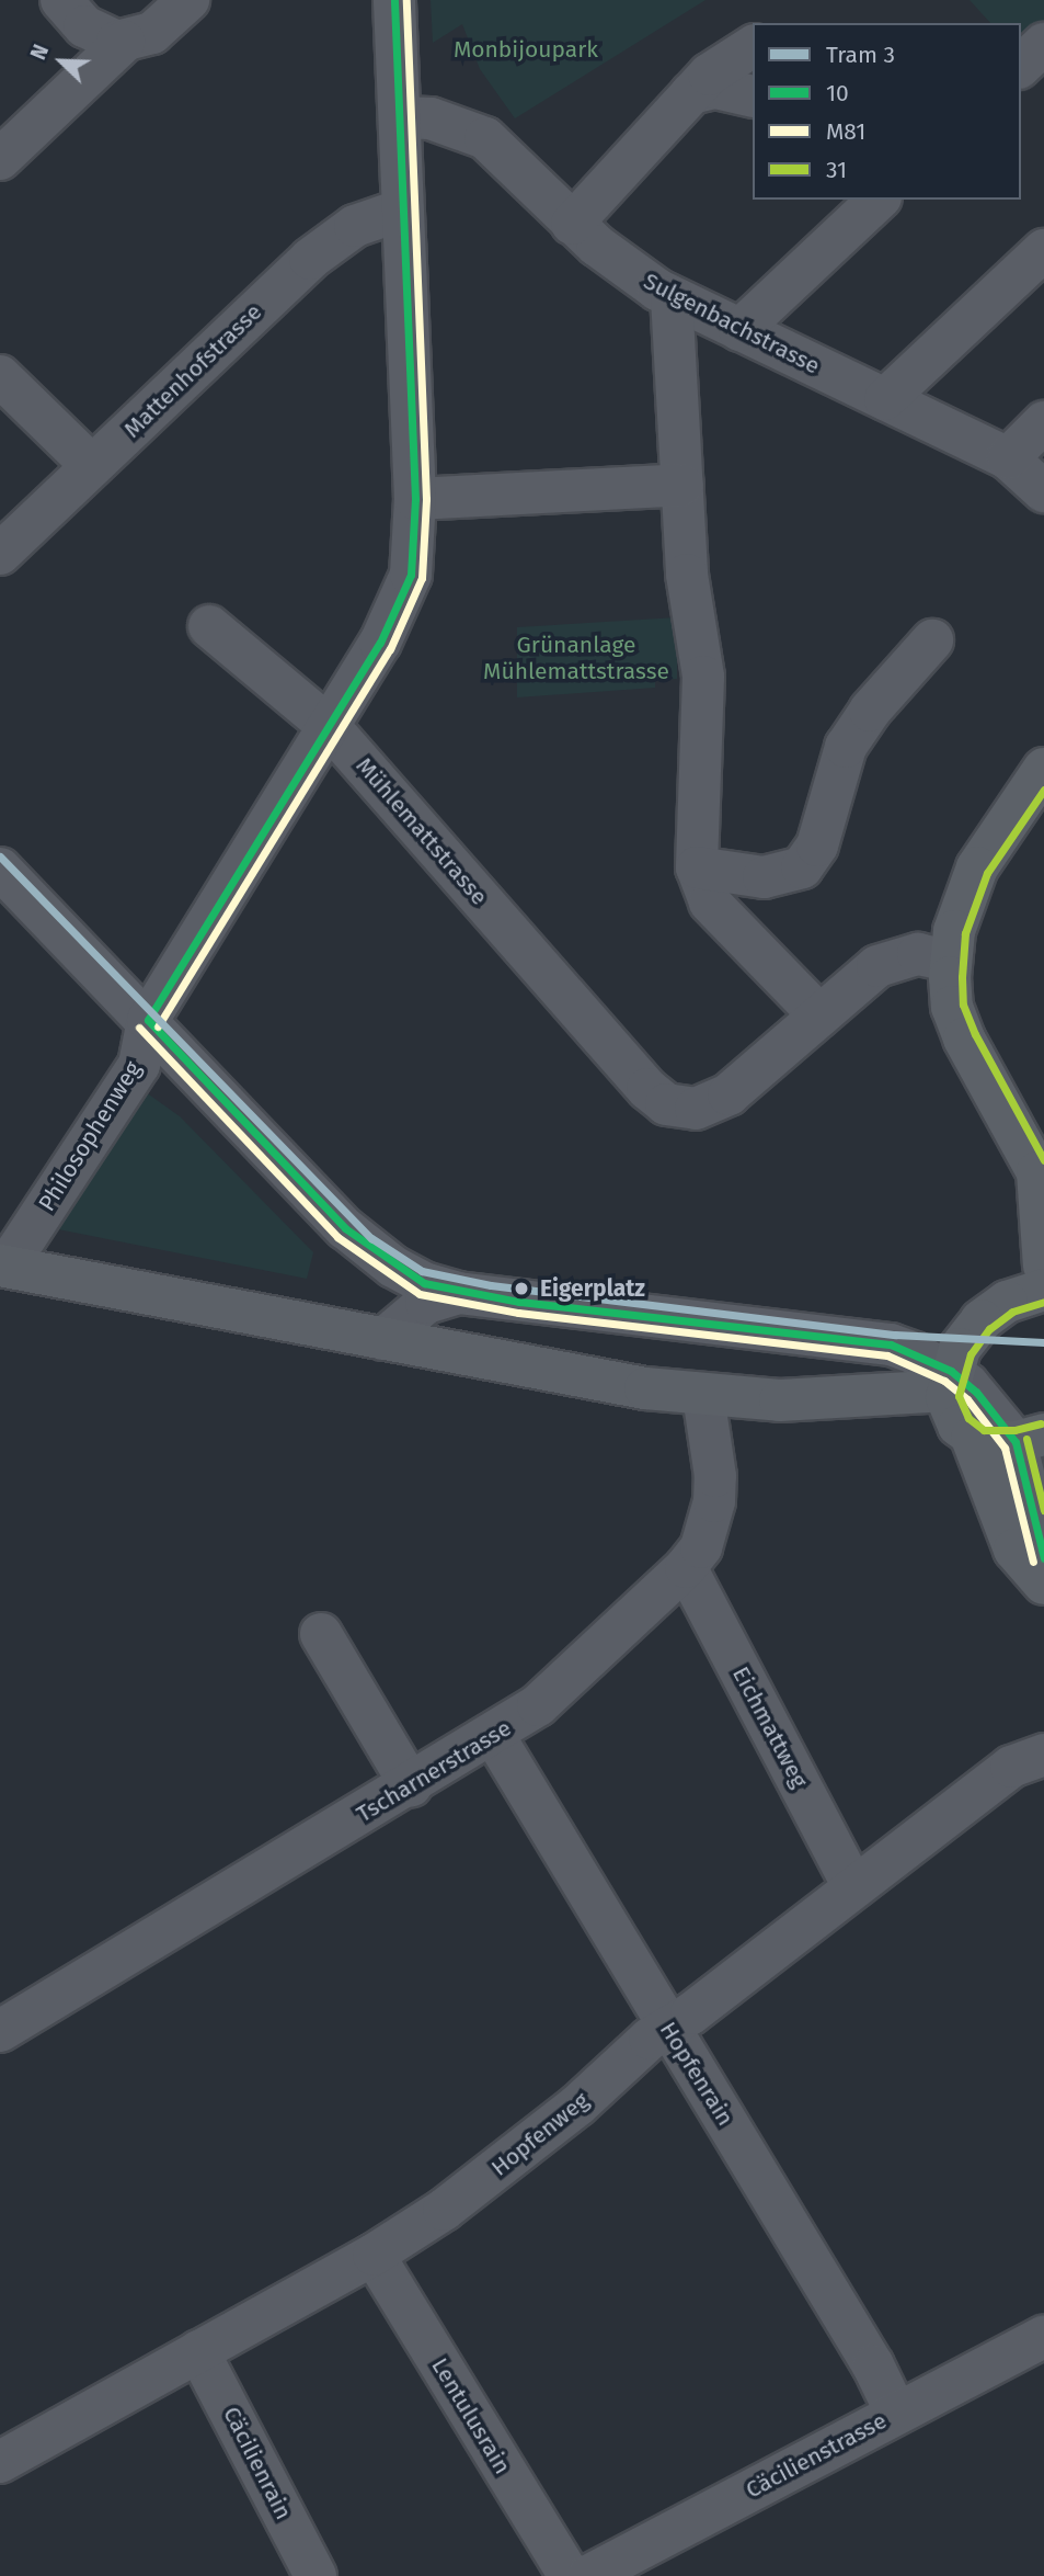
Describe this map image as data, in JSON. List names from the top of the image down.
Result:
{
  "streets": {
    "street": [
      "Sulgenbachstrasse",
      "Mattenhofstrasse",
      "Mühlemattstrasse",
      "Philosophenweg",
      "Eichmattweg",
      "Tscharnerstrasse",
      "Hopfenrain",
      "Hopfenweg",
      "Lentulusrain",
      "Cäcilienstrasse",
      "Cäcilienrain"
    ]
  },
  "crossings": [
    ["Mühlemattstrasse", "Philosophenweg"],
    ["Eichmattweg", "Tscharnerstrasse"],
    ["Eichmattweg", "Hopfenweg"],
    ["Tscharnerstrasse", "Hopfenrain"],
    ["Hopfenrain", "Hopfenweg"],
    ["Hopfenrain", "Cäcilienstrasse"],
    ["Hopfenweg", "Lentulusrain"],
    ["Hopfenweg", "Cäcilienrain"]
  ],
  "parks": ["Monbijoupark", "Grünanlage Mühlemattstrasse"],
  "places": ["Eigerplatz"],
  "lines": [
    "transit line 10",
    "transit line M81",
    "transit line 31",
    "tram line 3"
  ],
  "legend": [
    "Tram 3",
    "10",
    "M81",
    "31"
  ],
  "north": "top left"
}
